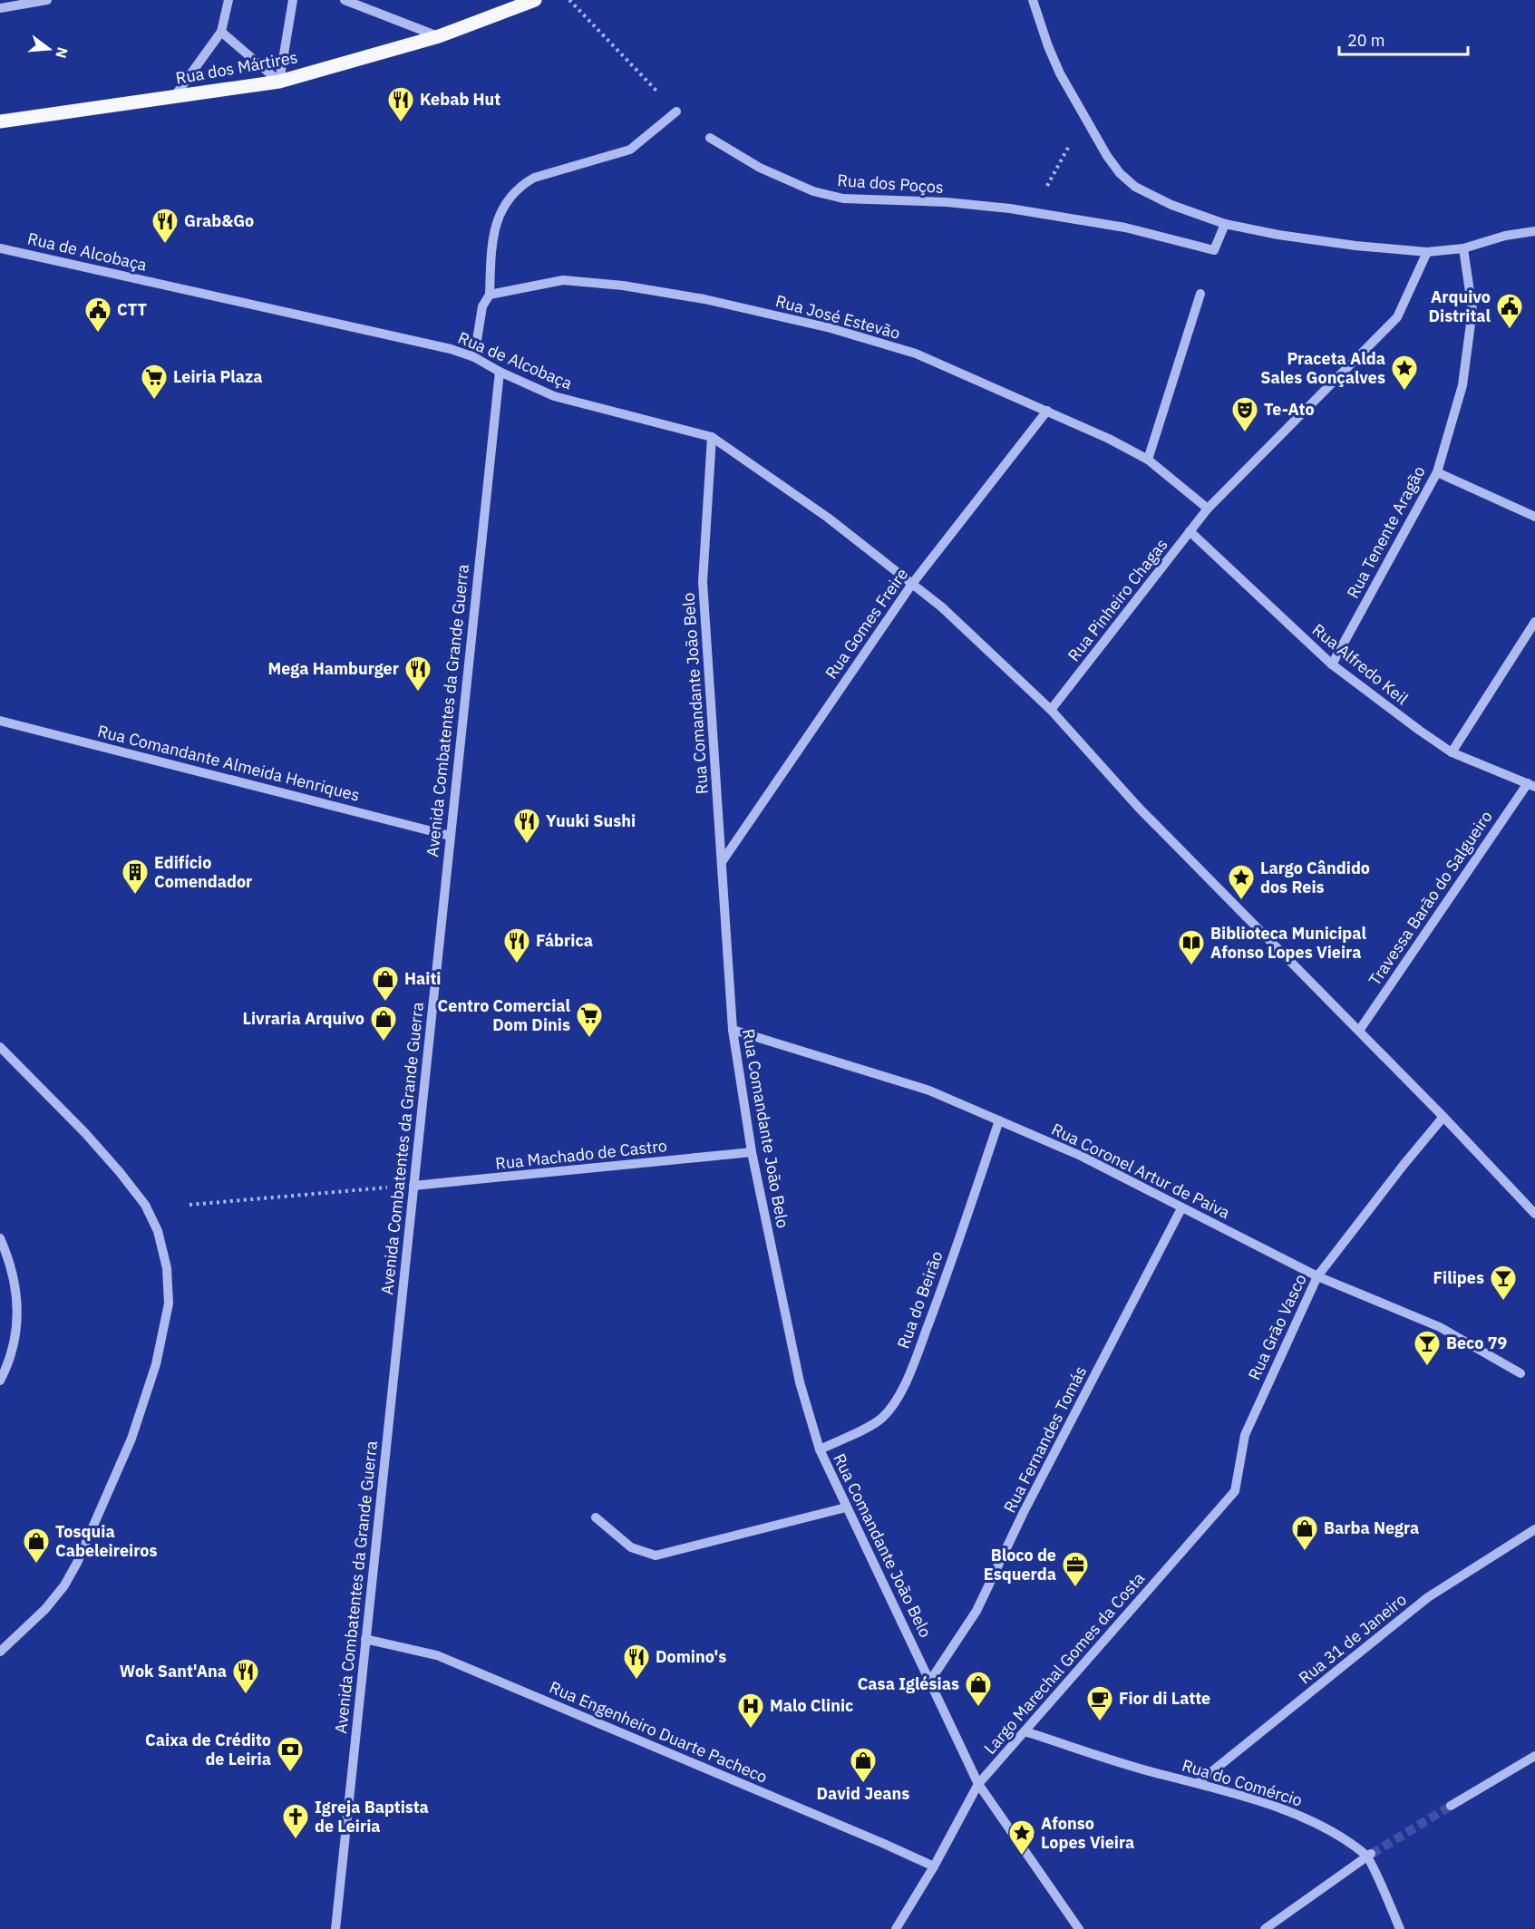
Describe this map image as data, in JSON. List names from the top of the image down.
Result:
{
  "streets": {
    "main road": ["Rua dos Mártires"],
    "street": [
      "Rua dos Poços",
      "Rua de Alcobaça",
      "Rua José Estevão",
      "Rua Tenente Aragão",
      "Rua Pinheiro Chagas",
      "Rua Gomes Freire",
      "Rua Alfredo Keil",
      "Rua Comandante João Belo",
      "Avenida Combatentes da Grande Guerra",
      "Rua Comandante Almeida Henriques",
      "Travessa Barão do Salgueiro",
      "Rua Machado de Castro",
      "Rua Coronel Artur de Paiva",
      "Rua do Beirão",
      "Rua Grão Vasco",
      "Rua Fernandes Tomás",
      "Rua 31 de Janeiro",
      "Largo Marechal Gomes da Costa",
      "Rua Engenheiro Duarte Pacheco",
      "Rua do Comércio"
    ]
  },
  "crossings": [
    ["Rua de Alcobaça", "Rua Gomes Freire"],
    ["Rua de Alcobaça", "Rua Comandante João Belo"],
    ["Rua de Alcobaça", "Avenida Combatentes da Grande Guerra"],
    ["Rua José Estevão", "Rua Pinheiro Chagas"],
    ["Rua José Estevão", "Rua Gomes Freire"],
    ["Rua Tenente Aragão", "Rua Alfredo Keil"],
    ["Rua Pinheiro Chagas", "Rua Alfredo Keil"],
    ["Rua Gomes Freire", "Rua Comandante João Belo"],
    ["Rua Alfredo Keil", "Travessa Barão do Salgueiro"],
    ["Rua Comandante João Belo", "Rua Machado de Castro"],
    ["Rua Comandante João Belo", "Rua Coronel Artur de Paiva"],
    ["Rua Comandante João Belo", "Rua do Beirão"],
    ["Rua Comandante João Belo", "Rua Fernandes Tomás"],
    ["Rua Comandante João Belo", "Largo Marechal Gomes da Costa"],
    ["Avenida Combatentes da Grande Guerra", "Rua Comandante Almeida Henriques"],
    ["Avenida Combatentes da Grande Guerra", "Rua Machado de Castro"],
    ["Avenida Combatentes da Grande Guerra", "Rua Engenheiro Duarte Pacheco"],
    ["Rua Coronel Artur de Paiva", "Rua do Beirão"],
    ["Rua Coronel Artur de Paiva", "Rua Grão Vasco"],
    ["Rua Coronel Artur de Paiva", "Rua Fernandes Tomás"],
    ["Rua Grão Vasco", "Largo Marechal Gomes da Costa"],
    ["Rua 31 de Janeiro", "Rua do Comércio"],
    ["Largo Marechal Gomes da Costa", "Rua Engenheiro Duarte Pacheco"],
    ["Largo Marechal Gomes da Costa", "Rua do Comércio"]
  ],
  "places": {
    "restaurant": [
      "Kebab Hut",
      "Grab&Go",
      "Mega Hamburger",
      "Yuuki Sushi",
      "Fábrica",
      "Domino's",
      "Wok Sant'Ana"
    ],
    "public building": ["Arquivo Distrital", "CTT"],
    "place": ["Praceta Alda Sales Gonçalves", "Largo Cândido dos Reis", "Afonso Lopes Vieira"],
    "supermarket": ["Leiria Plaza", "Centro Comercial Dom Dinis"],
    "theatre": ["Te-Ato"],
    "building": ["Edifício Comendador"],
    "library": ["Biblioteca Municipal Afonso Lopes Vieira"],
    "shop": [
      "Haiti",
      "Livraria Arquivo",
      "Barba Negra",
      "Tosquia Cabeleireiros",
      "Casa Iglésias",
      "David Jeans"
    ],
    "bar": ["Filipes", "Beco 79"],
    "office": ["Bloco de Esquerda"],
    "cafe": ["Fior di Latte"],
    "hospital": ["Malo Clinic"],
    "bank": ["Caixa de Crédito de Leiria"],
    "church": ["Igreja Baptista de Leiria"]
  },
  "scale_bar": "20 m",
  "north": "right"
}
